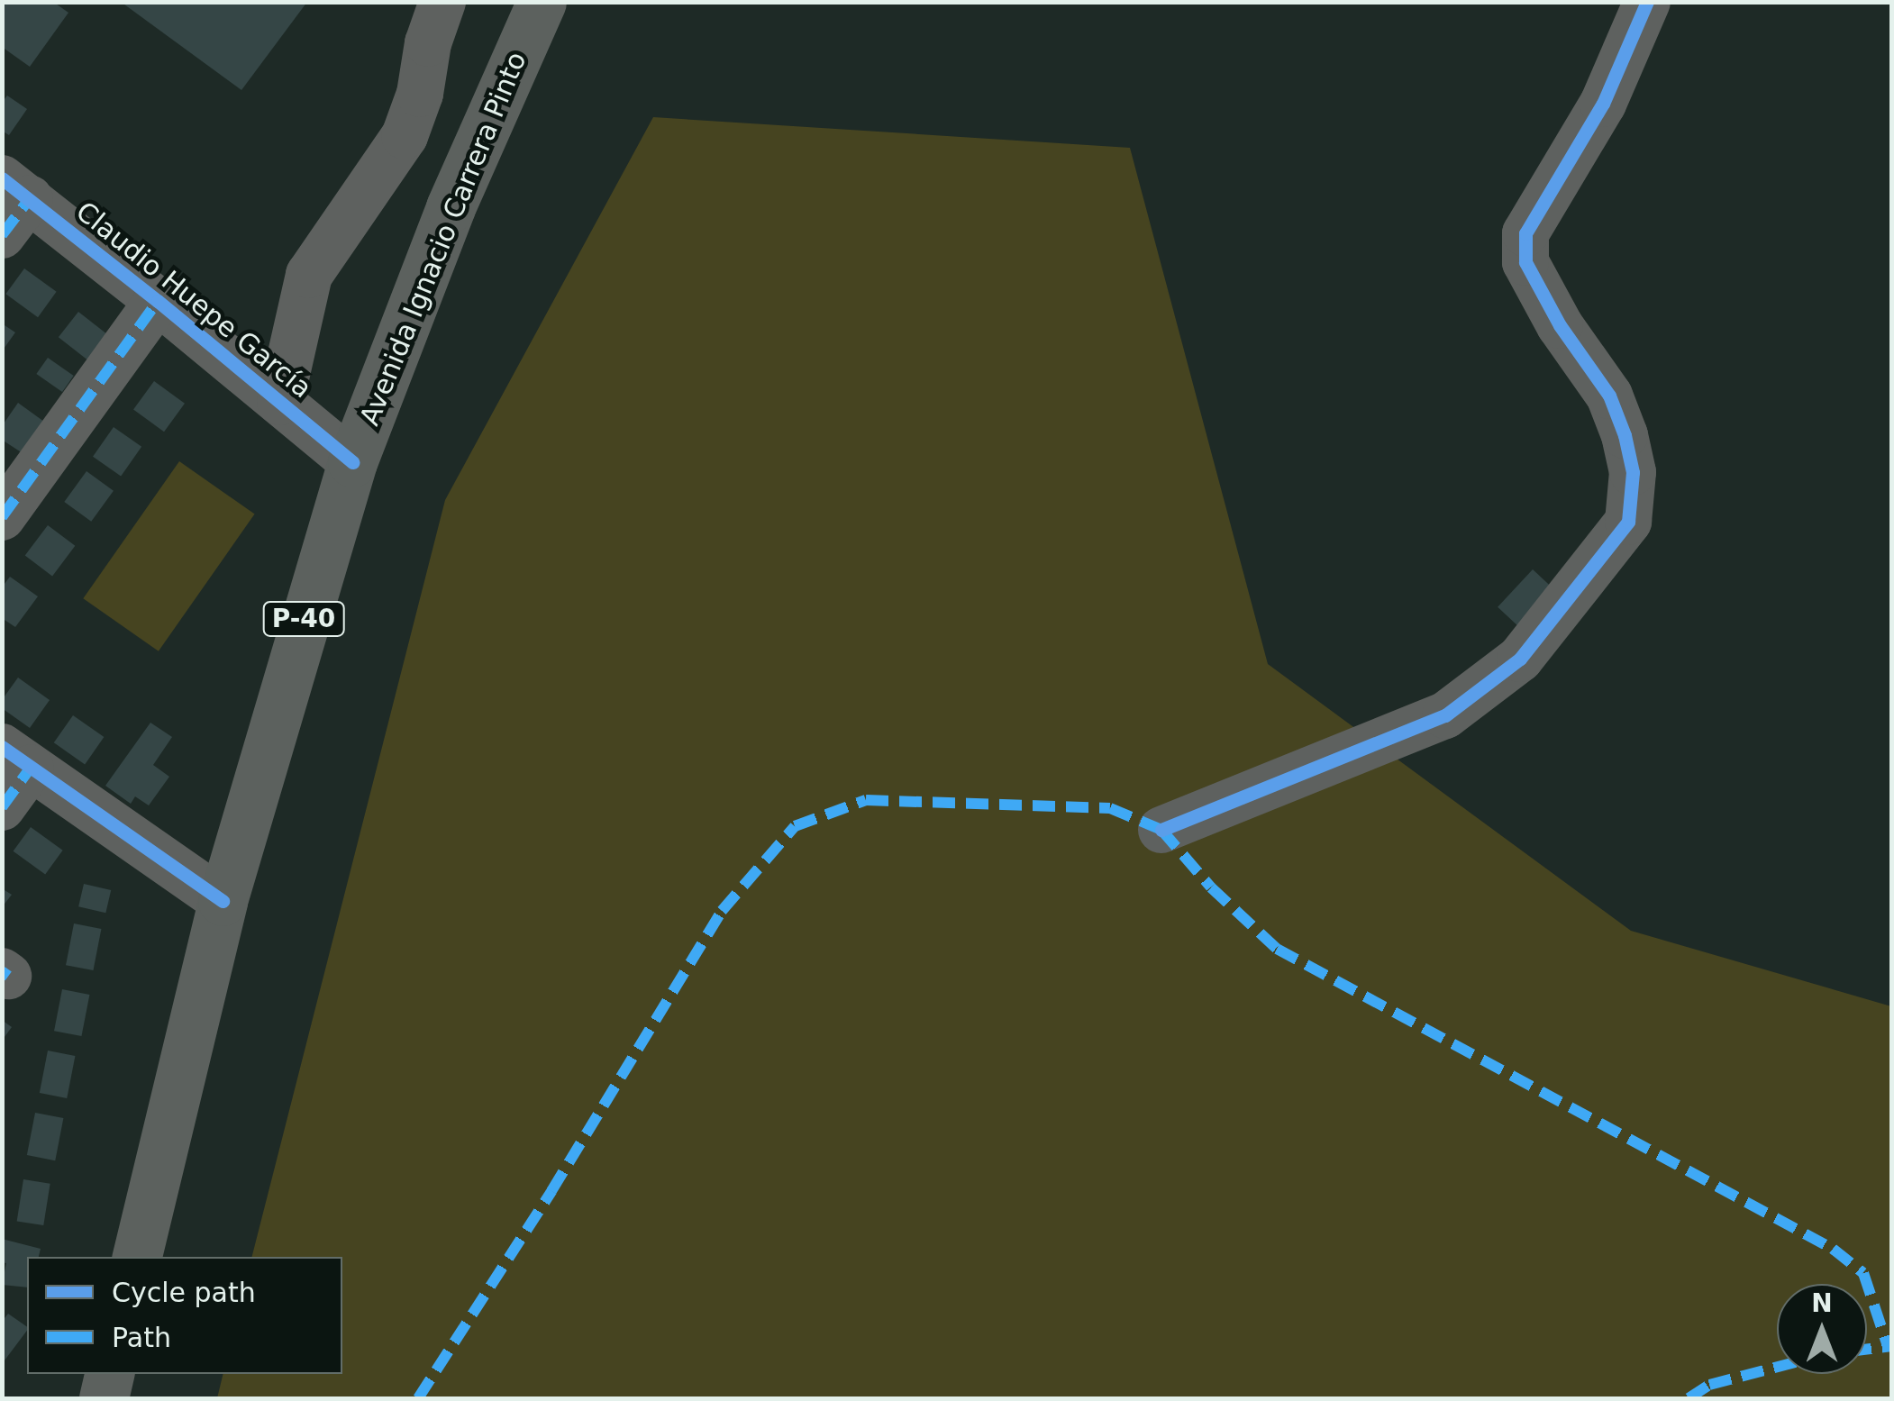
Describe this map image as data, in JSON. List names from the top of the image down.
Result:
{
  "streets": {
    "main road": ["Avenida Ignacio Carrera Pinto", "P-40"],
    "street": ["Claudio Huepe García"]
  },
  "crossings": [
    ["Avenida Ignacio Carrera Pinto", "Claudio Huepe García"]
  ],
  "legend": ["Cycle path", "Path"],
  "north": "top"
}
